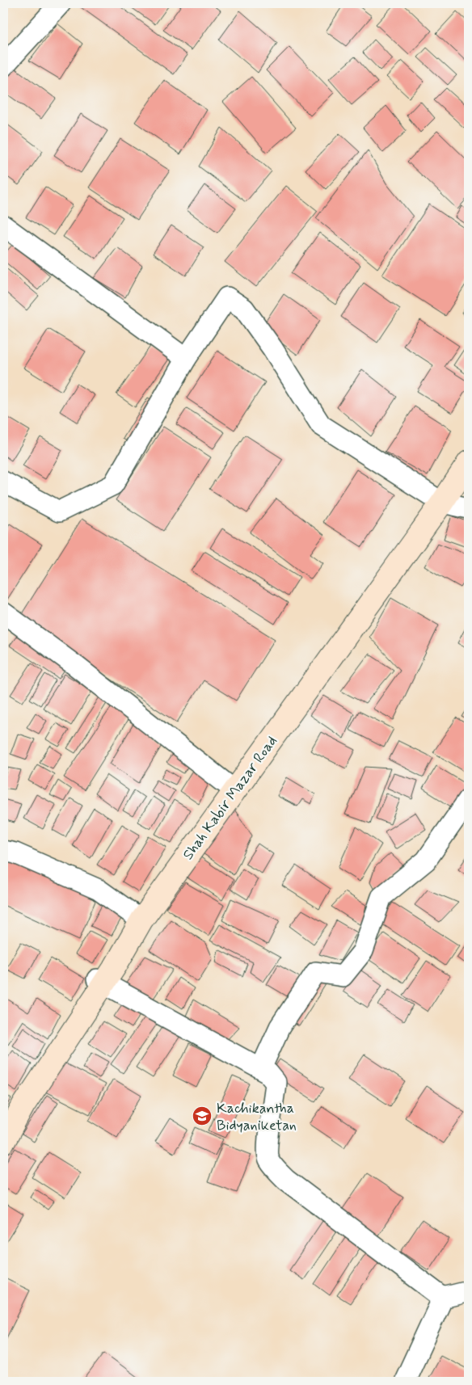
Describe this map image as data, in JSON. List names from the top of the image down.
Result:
{
  "streets": {
    "street": ["Shah Kabir Mazar Road"]
  },
  "places": {
    "school or university": ["Kachikantha Bidyaniketan"]
  }
}
